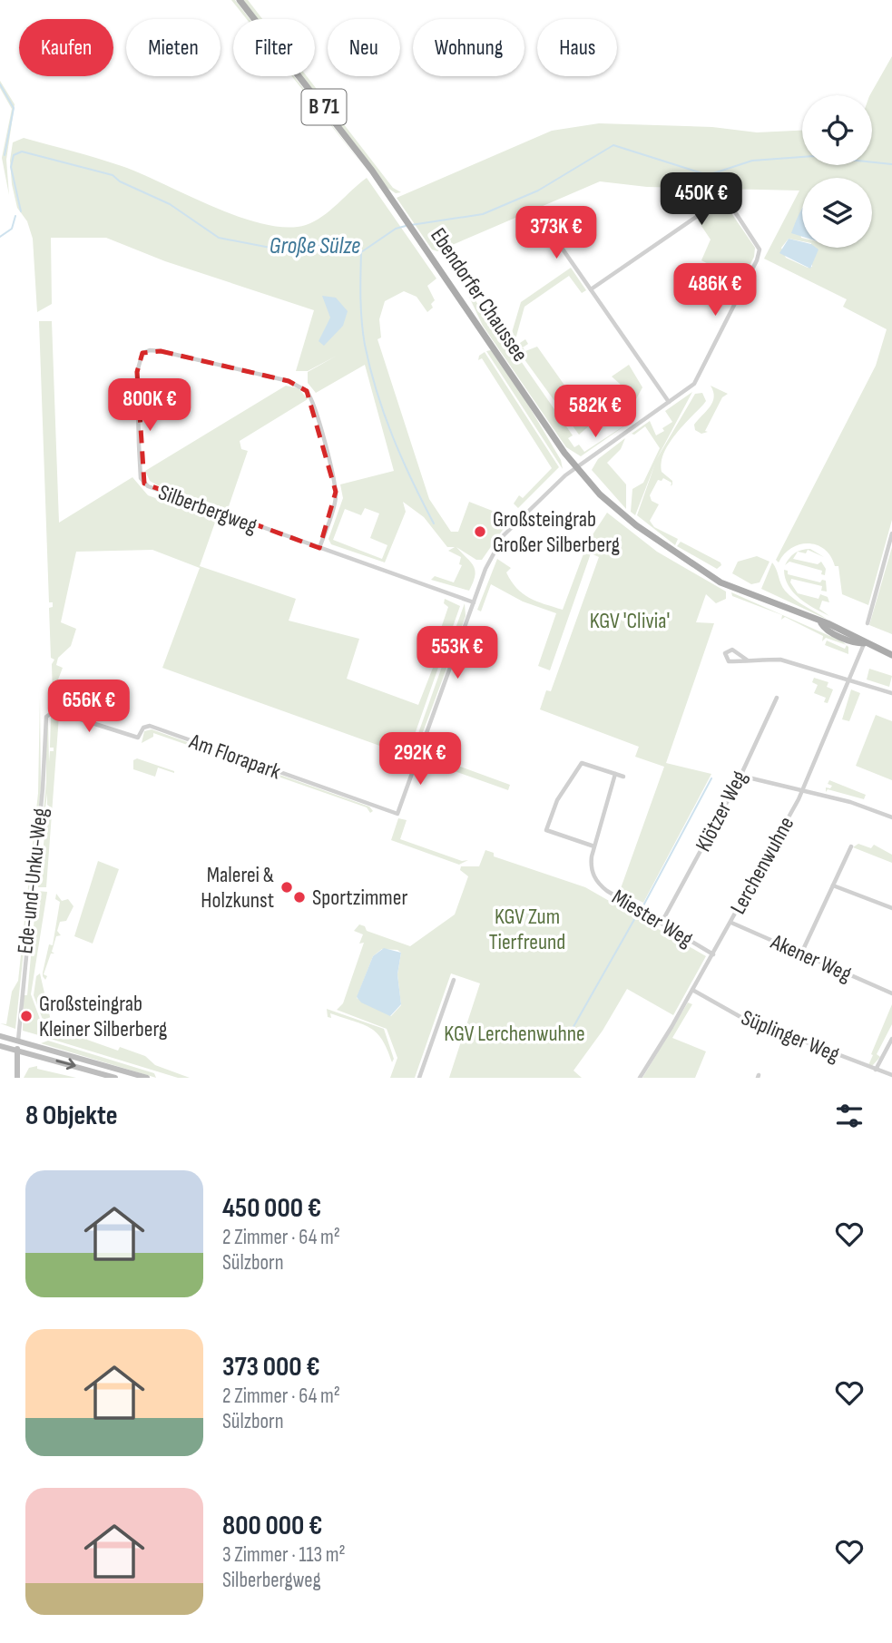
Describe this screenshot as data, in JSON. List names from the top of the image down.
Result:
{
  "streets": {
    "main road": ["B 71", "Ebendorfer Chaussee"],
    "street": [
      "Silberbergweg",
      "Am Florapark",
      "Klötzer Weg",
      "Lerchenwuhne",
      "Ede-und-Unku-Weg",
      "Miester Weg",
      "Akener Weg",
      "Süplinger Weg"
    ]
  },
  "crossings": [
    ["Ebendorfer Chaussee", "Lerchenwuhne"],
    ["Silberbergweg", "Am Florapark"],
    ["Am Florapark", "Ede-und-Unku-Weg"],
    ["Klötzer Weg", "Miester Weg"],
    ["Lerchenwuhne", "Miester Weg"],
    ["Lerchenwuhne", "Akener Weg"],
    ["Lerchenwuhne", "Süplinger Weg"]
  ],
  "water": ["Große Sülze"],
  "parks": ["KGV 'Clivia'", "KGV Zum Tierfreund", "KGV Lerchenwuhne"],
  "places": [
    "Großsteingrab Großer Silberberg",
    "Malerei & Holzkunst",
    "Sportzimmer",
    "Großsteingrab Kleiner Silberberg"
  ],
  "page": {
    "chip": [
      "Kaufen",
      "Mieten",
      "Filter",
      "Neu",
      "Wohnung",
      "Haus"
    ],
    "price": [
      "450K €",
      "373K €",
      "486K €",
      "800K €",
      "582K €",
      "553K €",
      "656K €",
      "292K €"
    ],
    "heading": "8 Objekte",
    "list": [
      {
        "name": "450 000 €",
        "note": "2 Zimmer · 64 m² · Sülzborn"
      },
      {
        "name": "373 000 €",
        "note": "2 Zimmer · 64 m² · Sülzborn"
      },
      {
        "name": "800 000 €",
        "note": "3 Zimmer · 113 m² · Silberbergweg"
      }
    ]
  }
}
